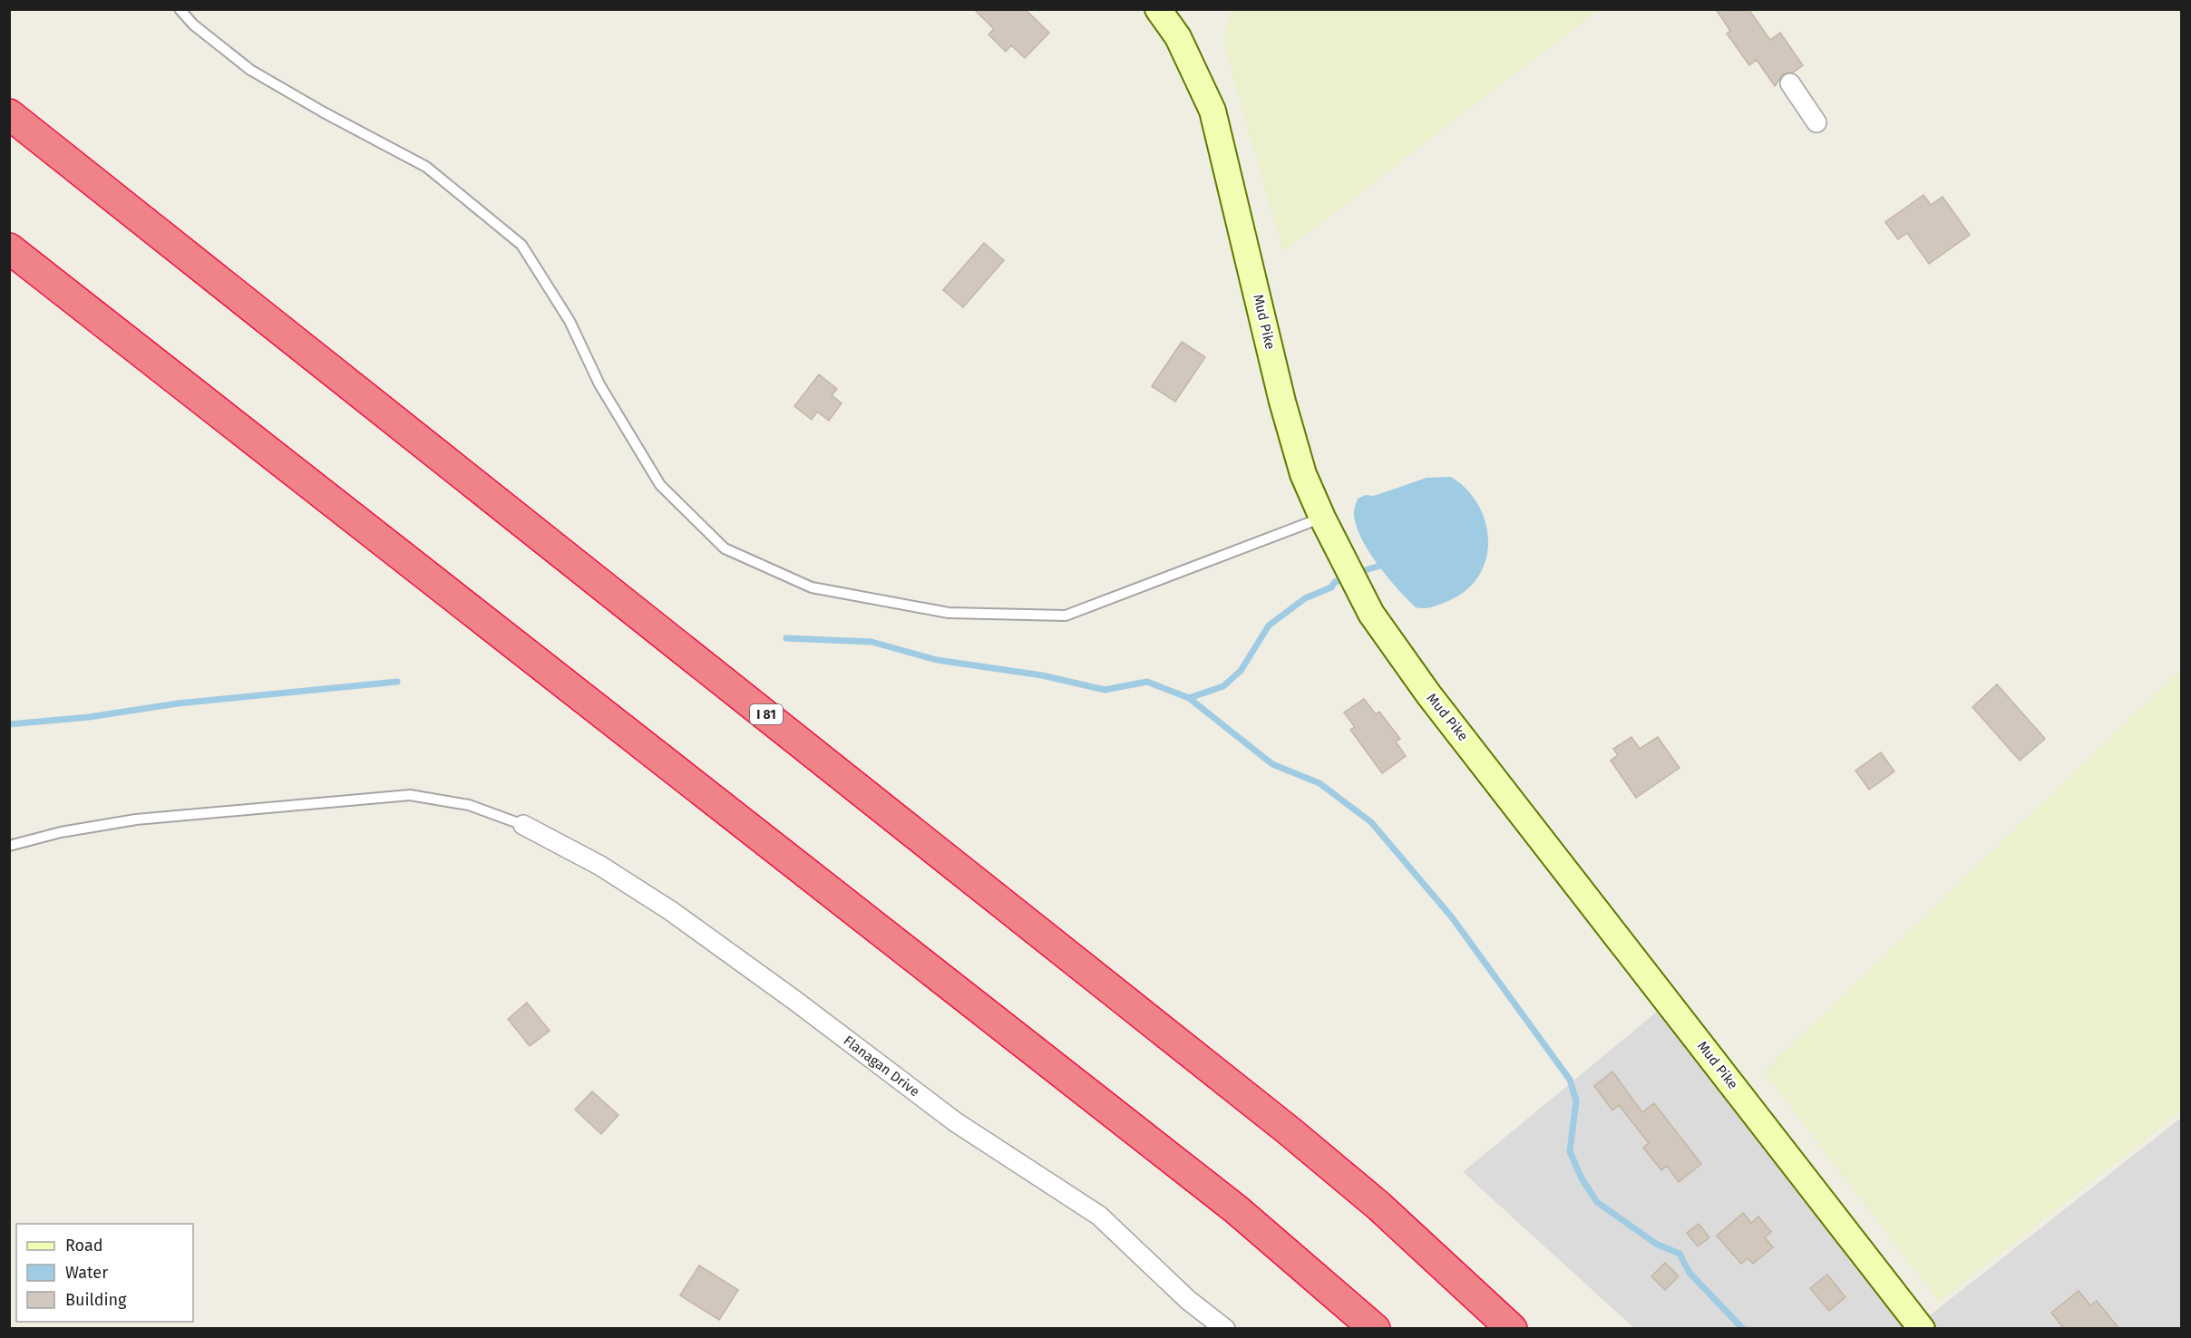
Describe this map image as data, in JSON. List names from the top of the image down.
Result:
{
  "streets": {
    "highway": ["I 81"],
    "street": ["Mud Pike", "Flanagan Drive"]
  },
  "legend": ["Road", "Water", "Building"]
}
